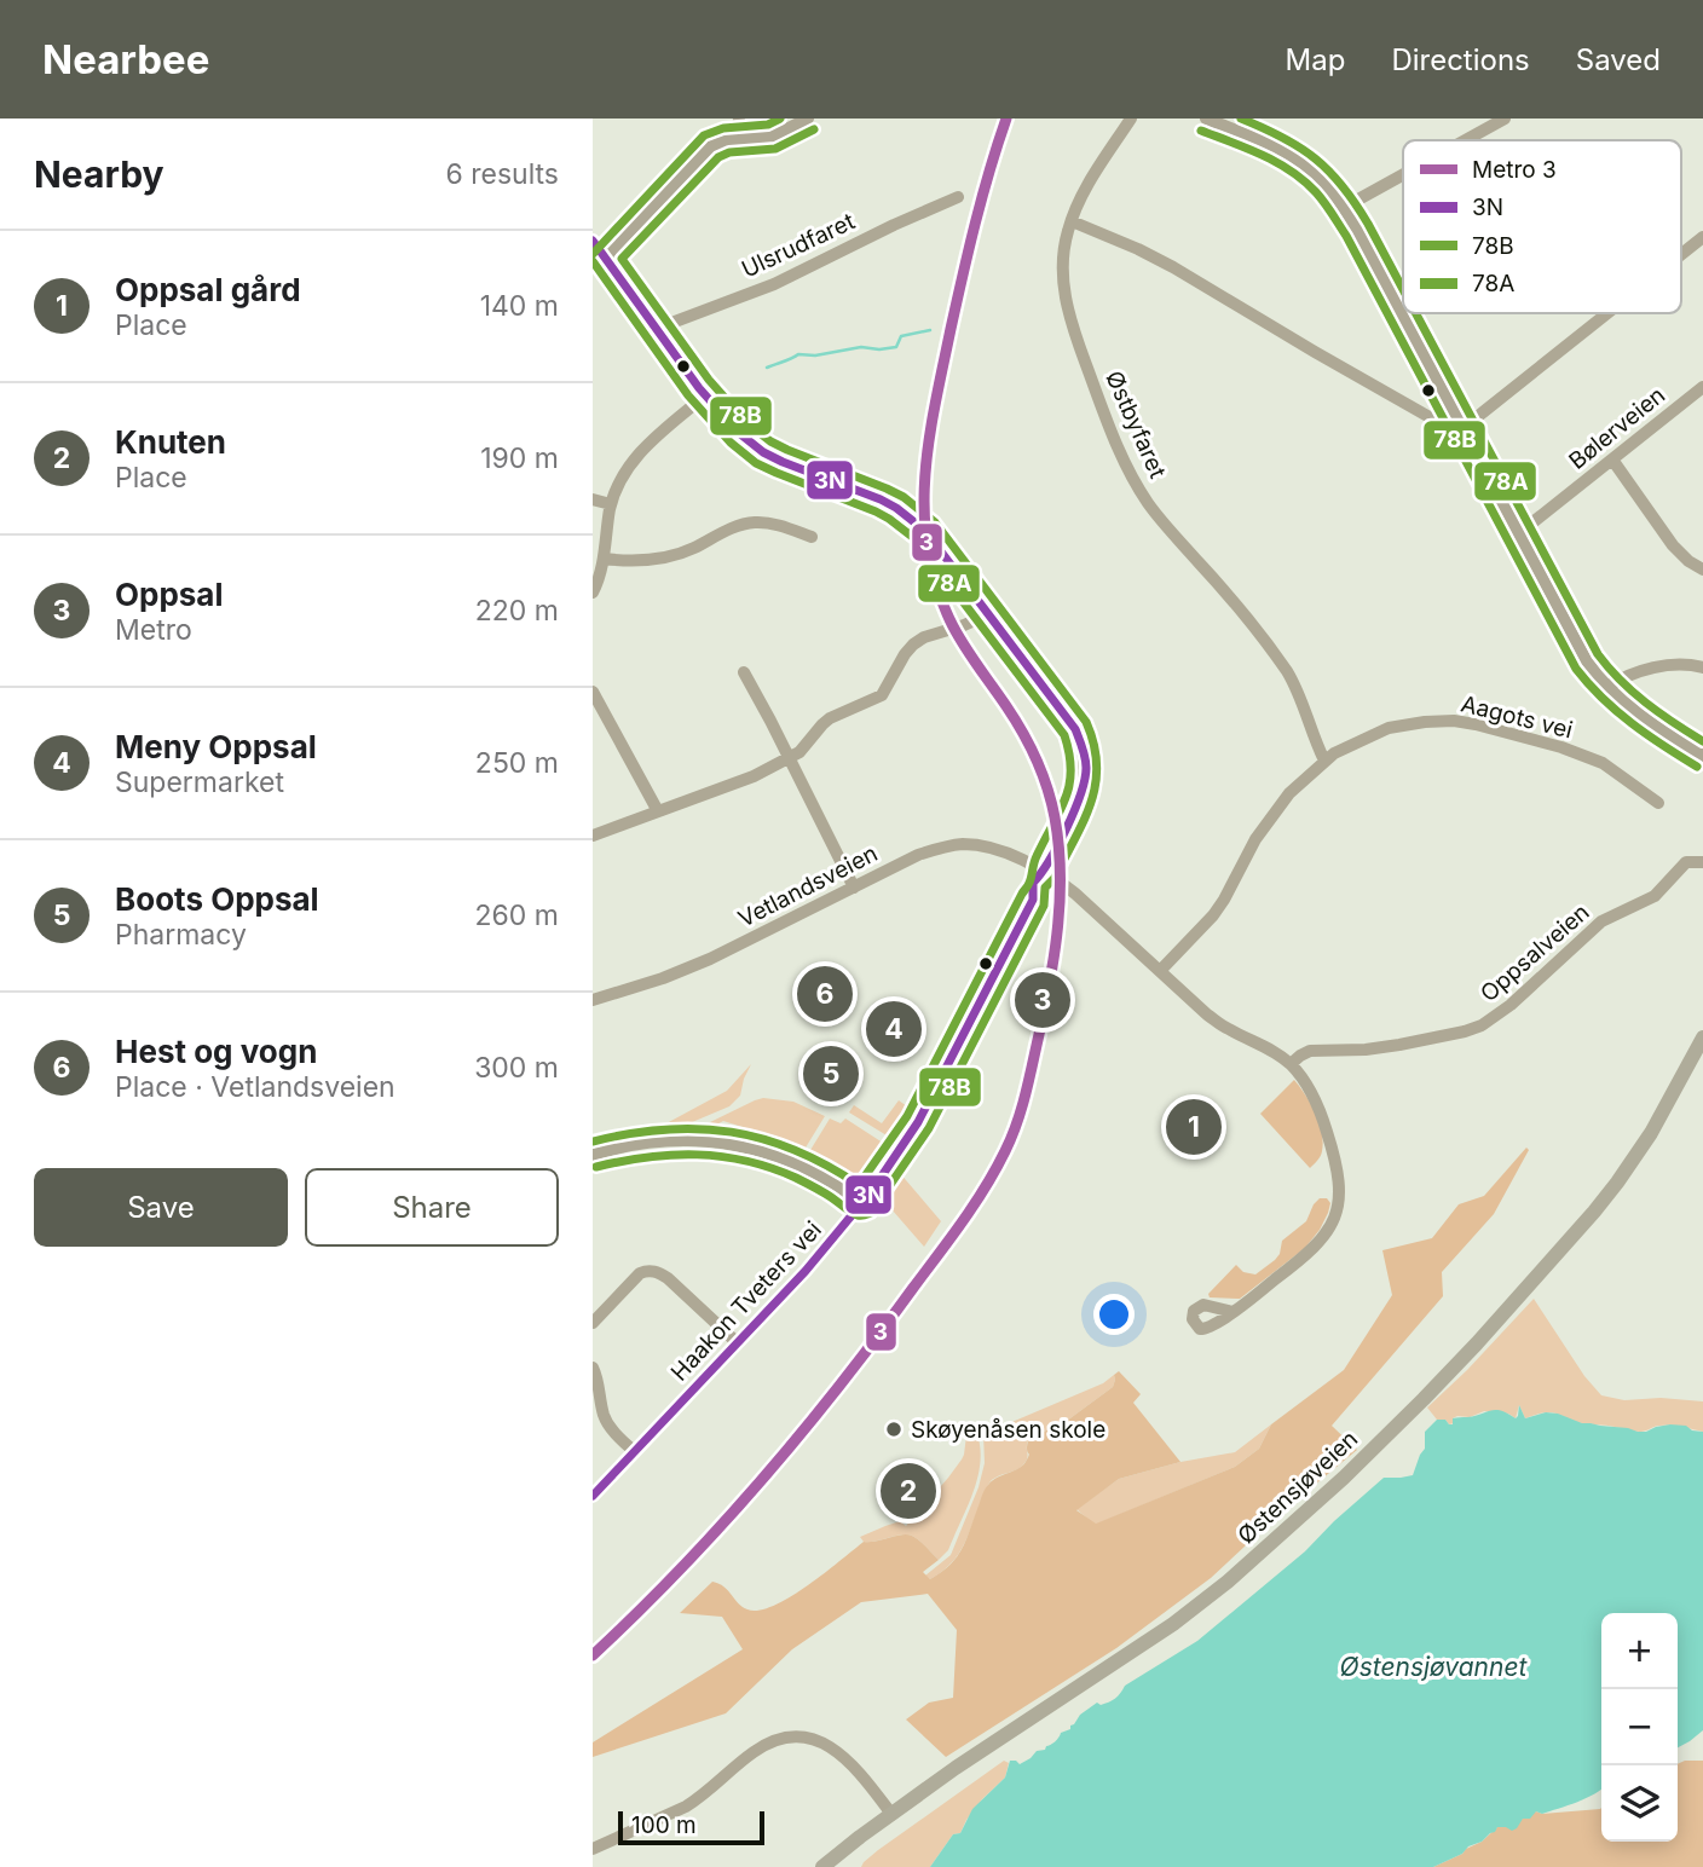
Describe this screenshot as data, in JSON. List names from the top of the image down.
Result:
{
  "streets": {
    "main road": ["Østensjøveien"],
    "street": [
      "Ulsrudfaret",
      "Østbyfaret",
      "Bølerveien",
      "Aagots vei",
      "Vetlandsveien",
      "Oppsalveien",
      "Haakon Tveters vei"
    ]
  },
  "crossings": [
    ["Ulsrudfaret", "Haakon Tveters vei"],
    ["Østbyfaret", "Aagots vei"],
    ["Vetlandsveien", "Haakon Tveters vei"]
  ],
  "water": ["Østensjøvannet"],
  "places": ["Skøyenåsen skole"],
  "lines": [
    "metro line 3",
    "transit line 78A",
    "transit line 78B",
    "transit line 3N"
  ],
  "legend": [
    "Metro 3",
    "3N",
    "78B",
    "78A"
  ],
  "scale_bar": "100 m",
  "page": {
    "header": "Nearbee",
    "nav": ["Map", "Directions", "Saved"],
    "heading": ["Nearby", "6 results"],
    "list": [
      {
        "mark": "1",
        "name": "Oppsal gård",
        "note": "Place",
        "value": "140 m"
      },
      {
        "mark": "2",
        "name": "Knuten",
        "note": "Place",
        "value": "190 m"
      },
      {
        "mark": "3",
        "name": "Oppsal",
        "note": "Metro",
        "value": "220 m"
      },
      {
        "mark": "4",
        "name": "Meny Oppsal",
        "note": "Supermarket",
        "value": "250 m"
      },
      {
        "mark": "5",
        "name": "Boots Oppsal",
        "note": "Pharmacy",
        "value": "260 m"
      },
      {
        "mark": "6",
        "name": "Hest og vogn",
        "note": "Place · Vetlandsveien",
        "value": "300 m"
      }
    ],
    "pins": [
      "6",
      "3",
      "4",
      "5",
      "1",
      "2"
    ],
    "buttons": ["Save", "Share"],
    "map_buttons": ["+", "−"],
    "scale": "100 m"
  }
}
